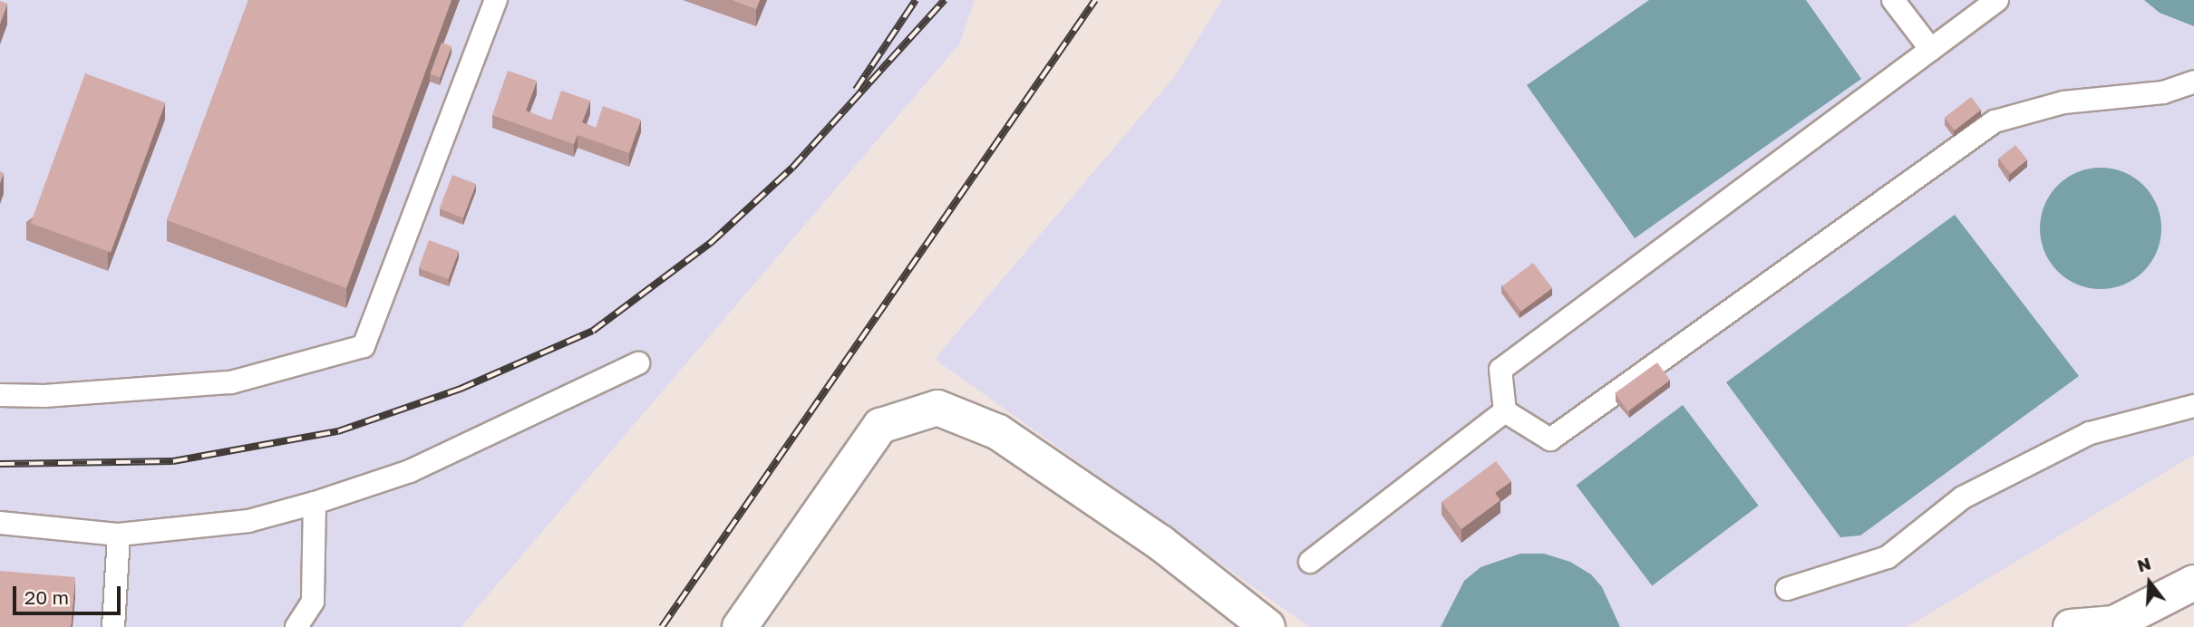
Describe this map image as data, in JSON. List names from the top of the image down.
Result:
{
  "scale_bar": "20 m",
  "north": "top"
}
